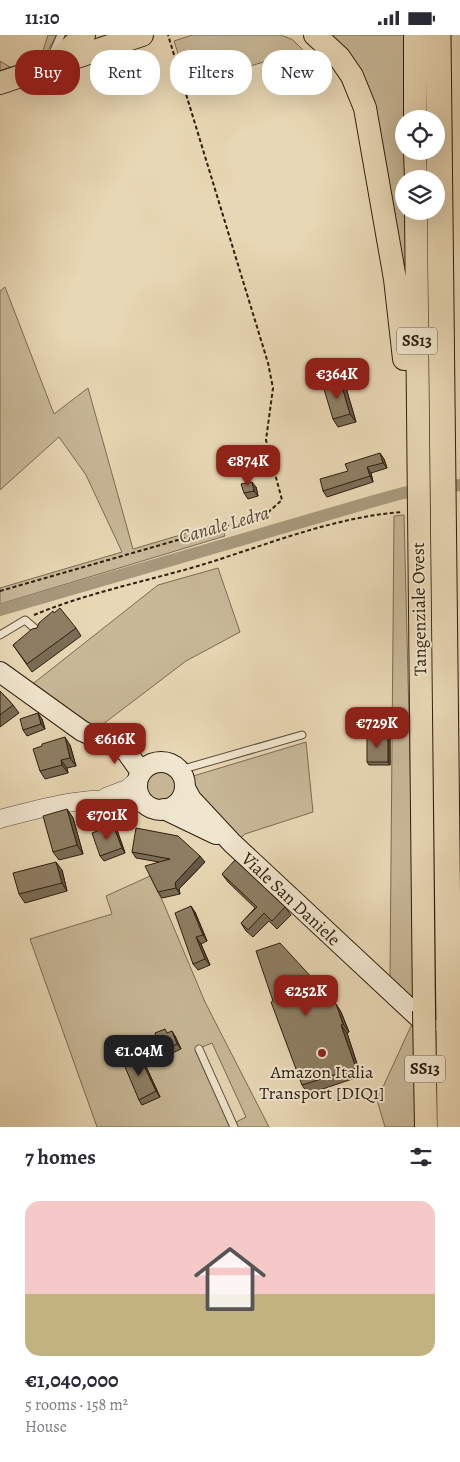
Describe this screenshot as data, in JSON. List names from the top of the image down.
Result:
{
  "streets": {
    "main road": ["SS13", "Tangenziale Ovest", "Viale San Daniele"]
  },
  "water": ["Canale Ledra"],
  "places": ["Amazon Italia Transport [DIQ1]"],
  "page": {
    "status": "11:10",
    "chip": [
      "Buy",
      "Rent",
      "Filters",
      "New"
    ],
    "price": [
      "€364K",
      "€874K",
      "€729K",
      "€616K",
      "€701K",
      "€252K",
      "€1.04M"
    ],
    "heading": "7 homes",
    "list": [
      {
        "name": "€1,040,000",
        "note": "5 rooms · 158 m² · House"
      }
    ]
  }
}
